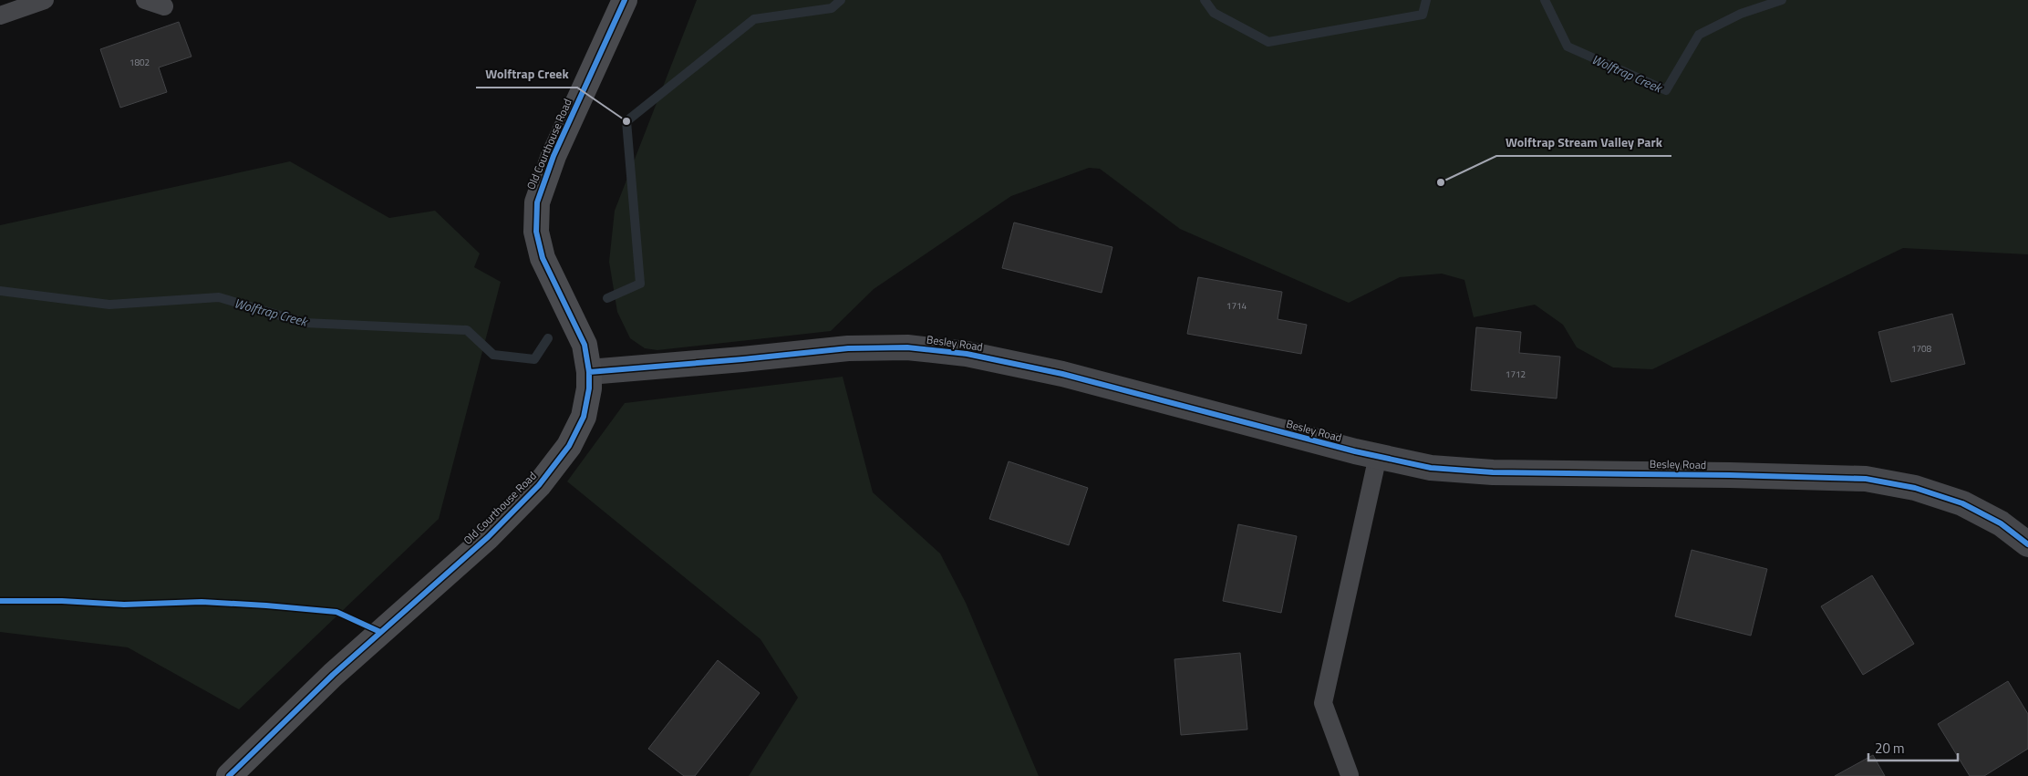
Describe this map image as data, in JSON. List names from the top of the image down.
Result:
{
  "streets": {
    "street": ["Old Courthouse Road", "Besley Road"]
  },
  "crossings": [
    ["Old Courthouse Road", "Besley Road"]
  ],
  "water": ["Wolftrap Creek"],
  "places": ["Wolftrap Creek", "Wolftrap Stream Valley Park"],
  "house_numbers": [
    "1802",
    "1714",
    "1708",
    "1712"
  ],
  "scale_bar": "20 m"
}
